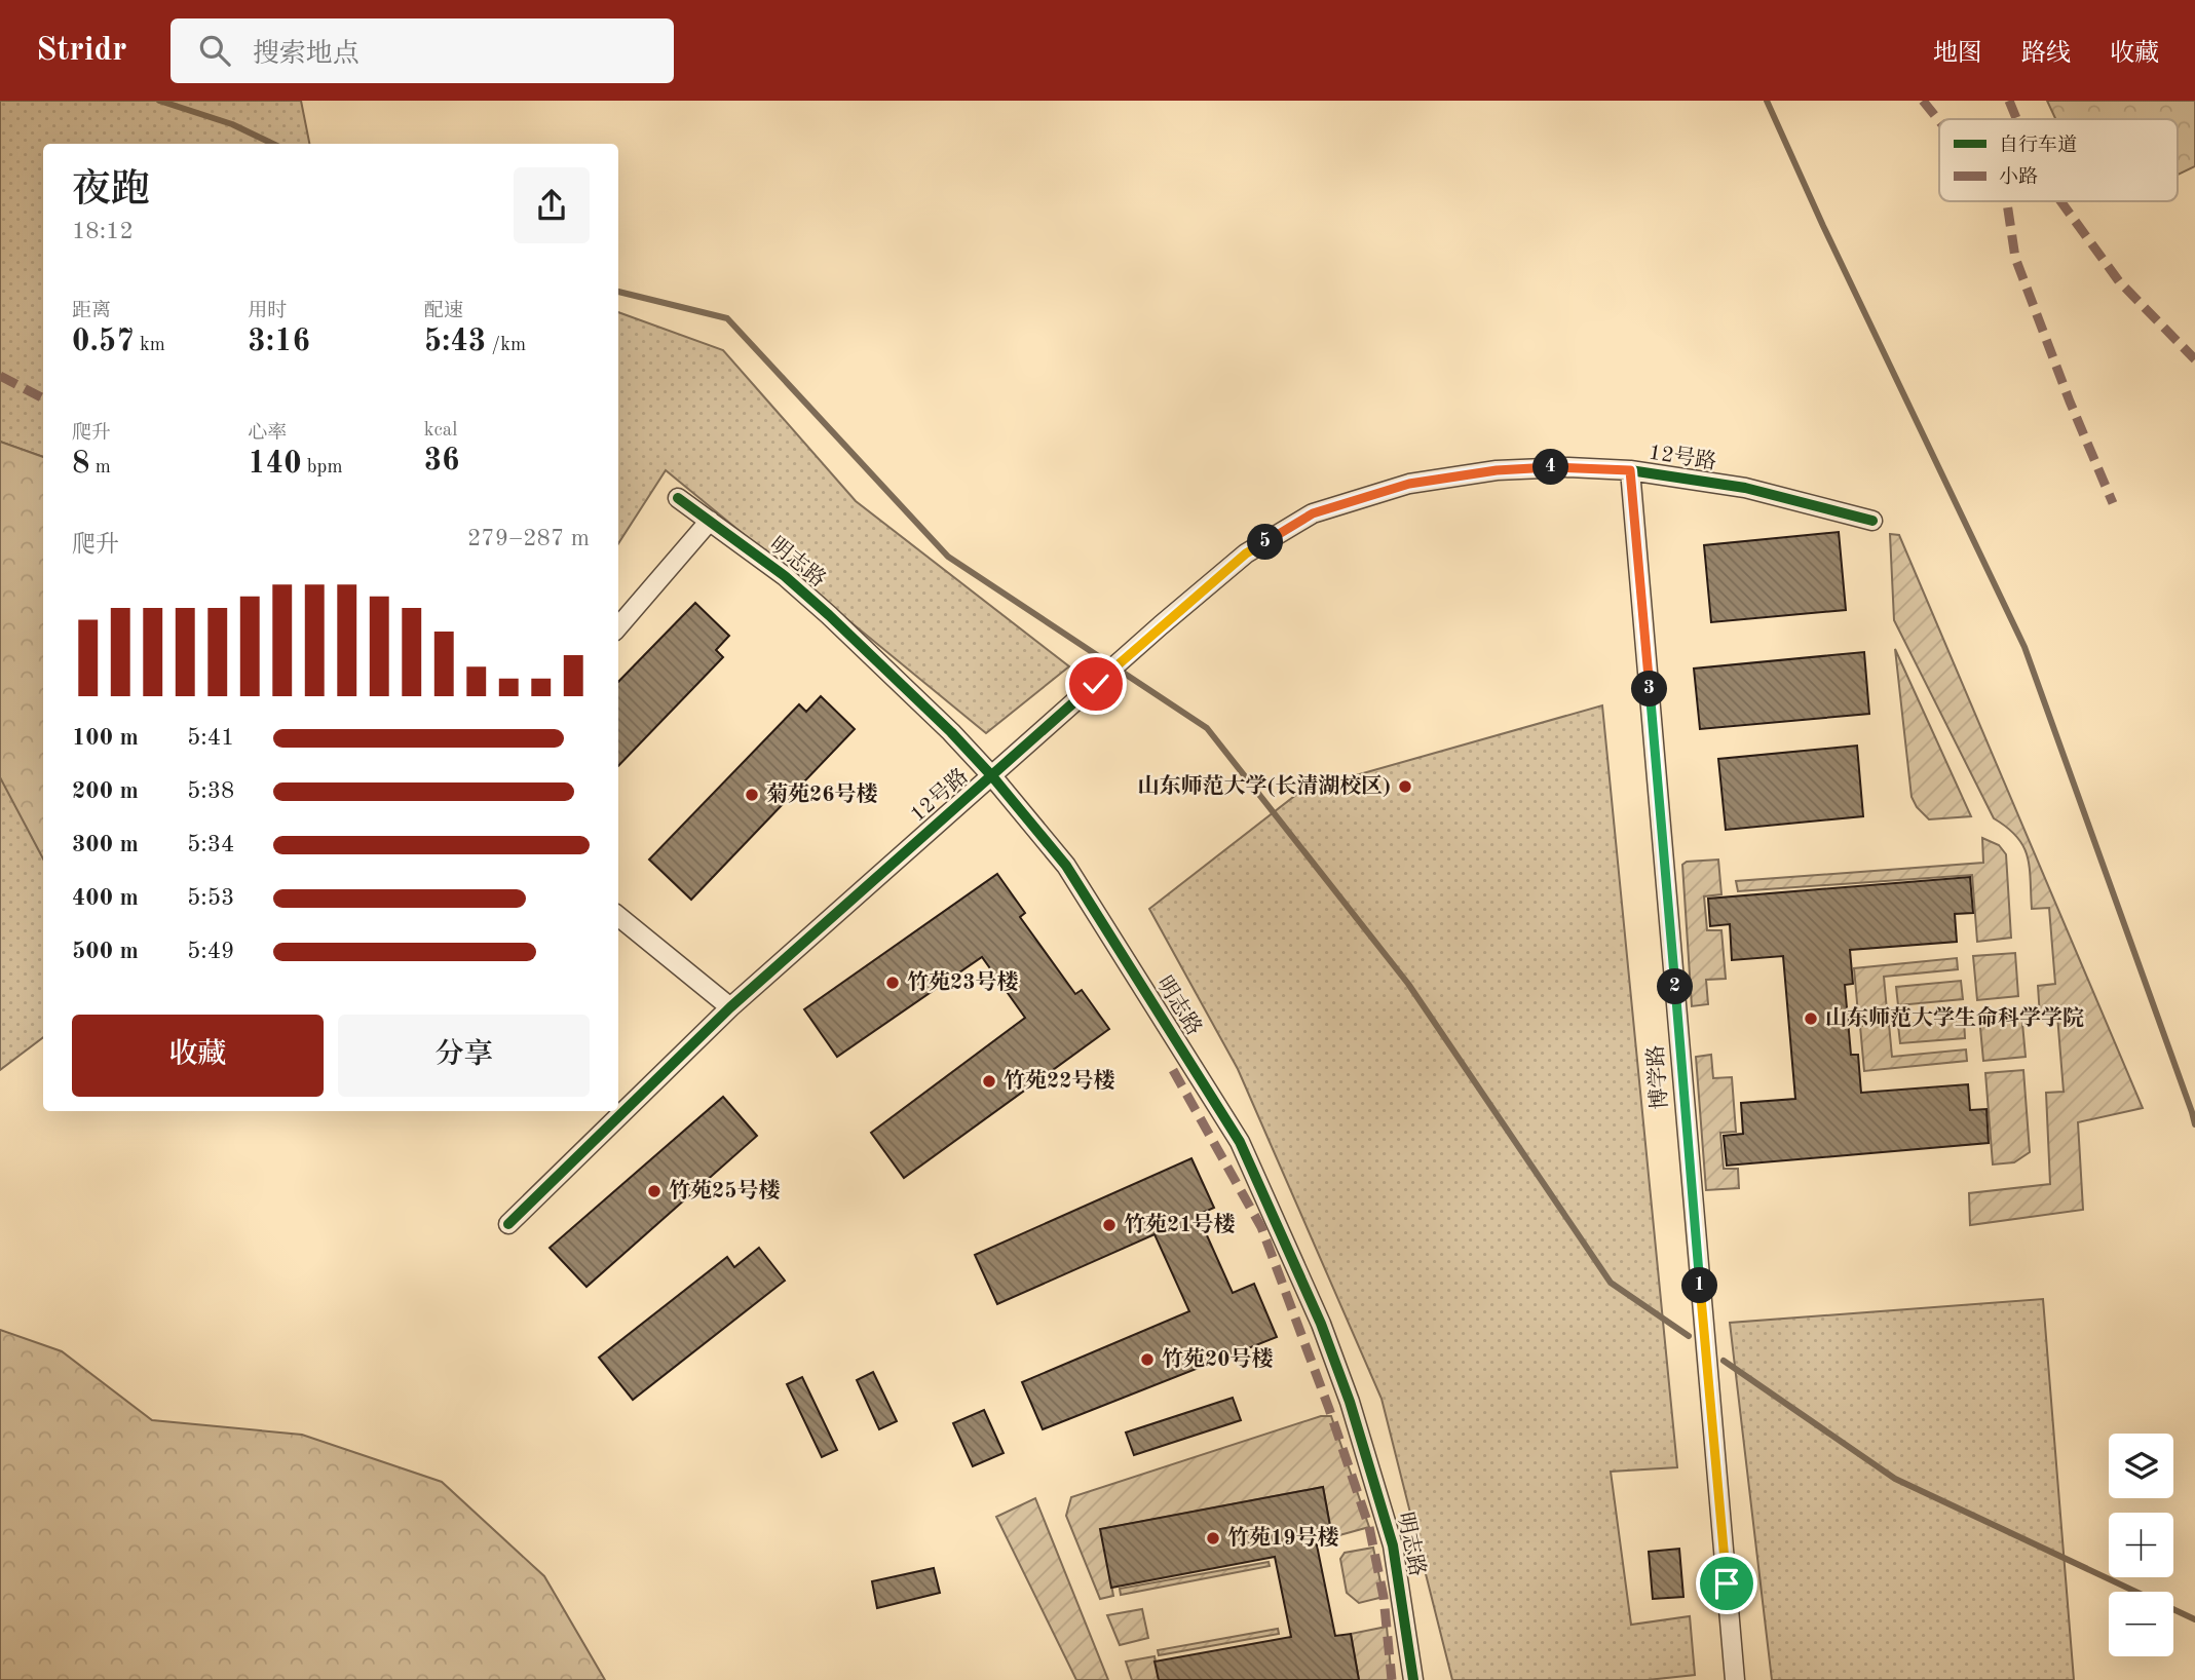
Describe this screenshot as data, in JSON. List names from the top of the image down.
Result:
{
  "streets": {
    "street": ["12号路", "明志路", "博学路"]
  },
  "crossings": [
    ["12号路", "明志路"],
    ["12号路", "博学路"]
  ],
  "places": [
    "山东师范大学(长清湖校区)",
    "菊苑26号楼",
    "竹苑23号楼",
    "山东师范大学生命科学学院",
    "竹苑22号楼",
    "竹苑25号楼",
    "竹苑21号楼",
    "竹苑20号楼",
    "竹苑19号楼"
  ],
  "legend": ["自行车道", "小路"],
  "page": {
    "header": "Stridr",
    "search": "搜索地点",
    "nav": ["地图", "路线", "收藏"],
    "heading": ["夜跑", "18:12"],
    "stats": [
      ["距离", "0.57 km"],
      ["用时", "3:16"],
      ["配速", "5:43 /km"],
      ["爬升", "8 m"],
      ["心率", "140 bpm"],
      ["kcal", "36"]
    ],
    "pins": [
      "4",
      "5",
      "3",
      "2",
      "1"
    ],
    "chart": ["爬升", "279–287 m"],
    "list": [
      {
        "name": "100 m",
        "note": "5:41"
      },
      {
        "name": "200 m",
        "note": "5:38"
      },
      {
        "name": "300 m",
        "note": "5:34"
      },
      {
        "name": "400 m",
        "note": "5:53"
      },
      {
        "name": "500 m",
        "note": "5:49"
      }
    ],
    "buttons": ["收藏", "分享"],
    "map_buttons": ["+", "−"]
  }
}
